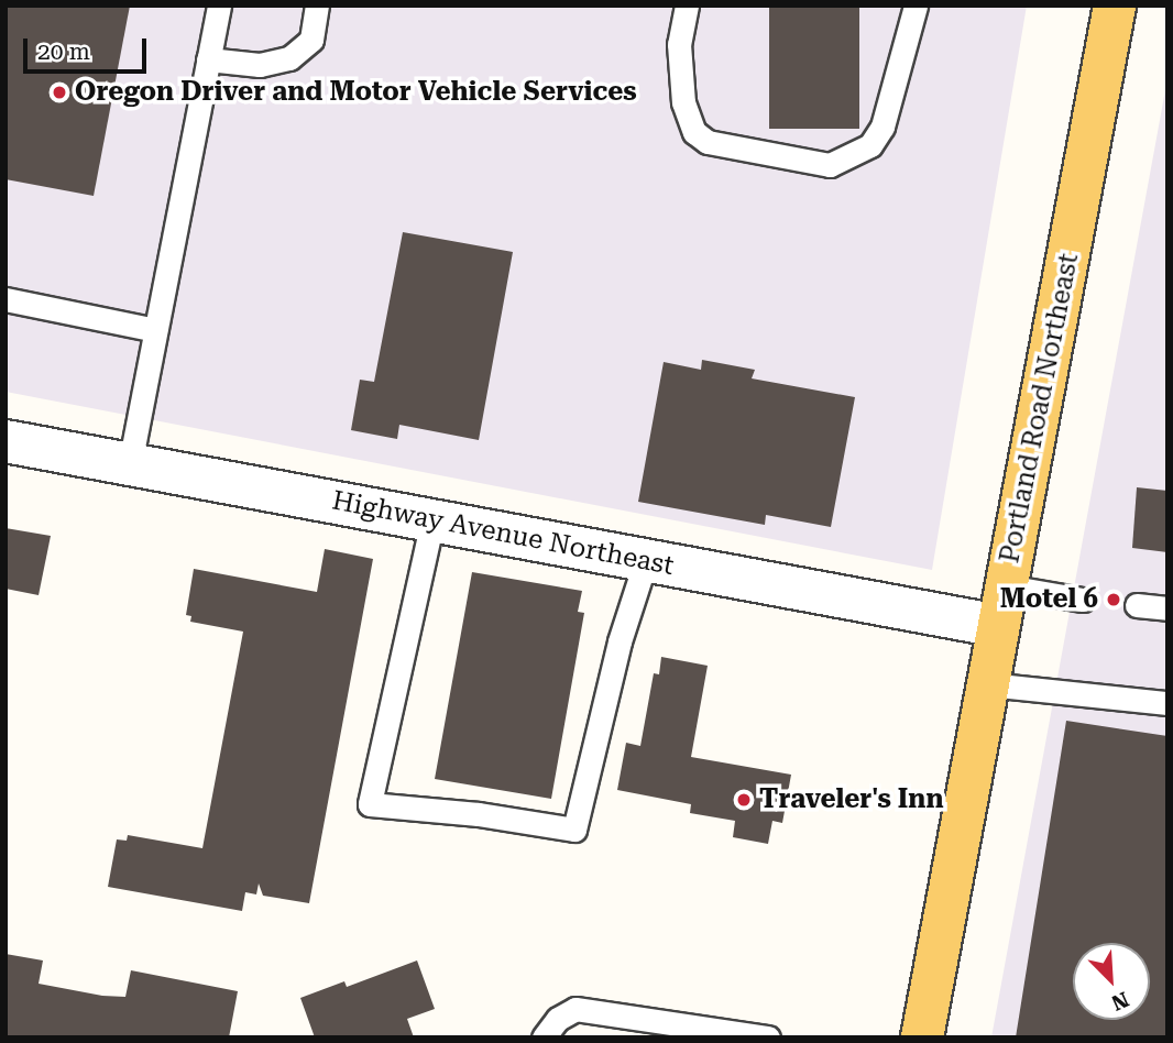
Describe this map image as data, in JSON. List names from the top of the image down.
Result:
{
  "streets": {
    "main road": ["Portland Road Northeast"],
    "street": ["Highway Avenue Northeast"]
  },
  "crossings": [
    ["Portland Road Northeast", "Highway Avenue Northeast"]
  ],
  "places": ["Oregon Driver and Motor Vehicle Services", "Motel 6", "Traveler's Inn"],
  "scale_bar": "20 m",
  "north": "bottom right"
}
